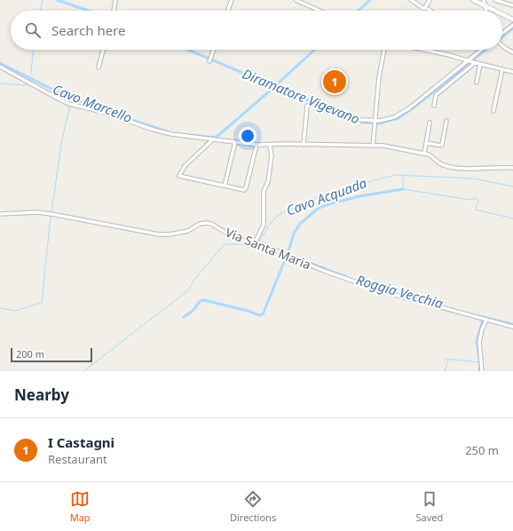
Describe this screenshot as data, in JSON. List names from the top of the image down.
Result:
{
  "streets": {
    "street": ["Via Santa Maria"]
  },
  "water": [
    "Diramatore Vigevano",
    "Cavo Marcello",
    "Cavo Acquada",
    "Roggia Vecchia"
  ],
  "scale_bar": "200 m",
  "page": {
    "search": "Search here",
    "pins": "1",
    "scale": "200 m",
    "heading": "Nearby",
    "list": [
      {
        "mark": "1",
        "name": "I Castagni",
        "note": "Restaurant",
        "value": "250 m"
      }
    ],
    "nav": ["Map", "Directions", "Saved"]
  }
}
